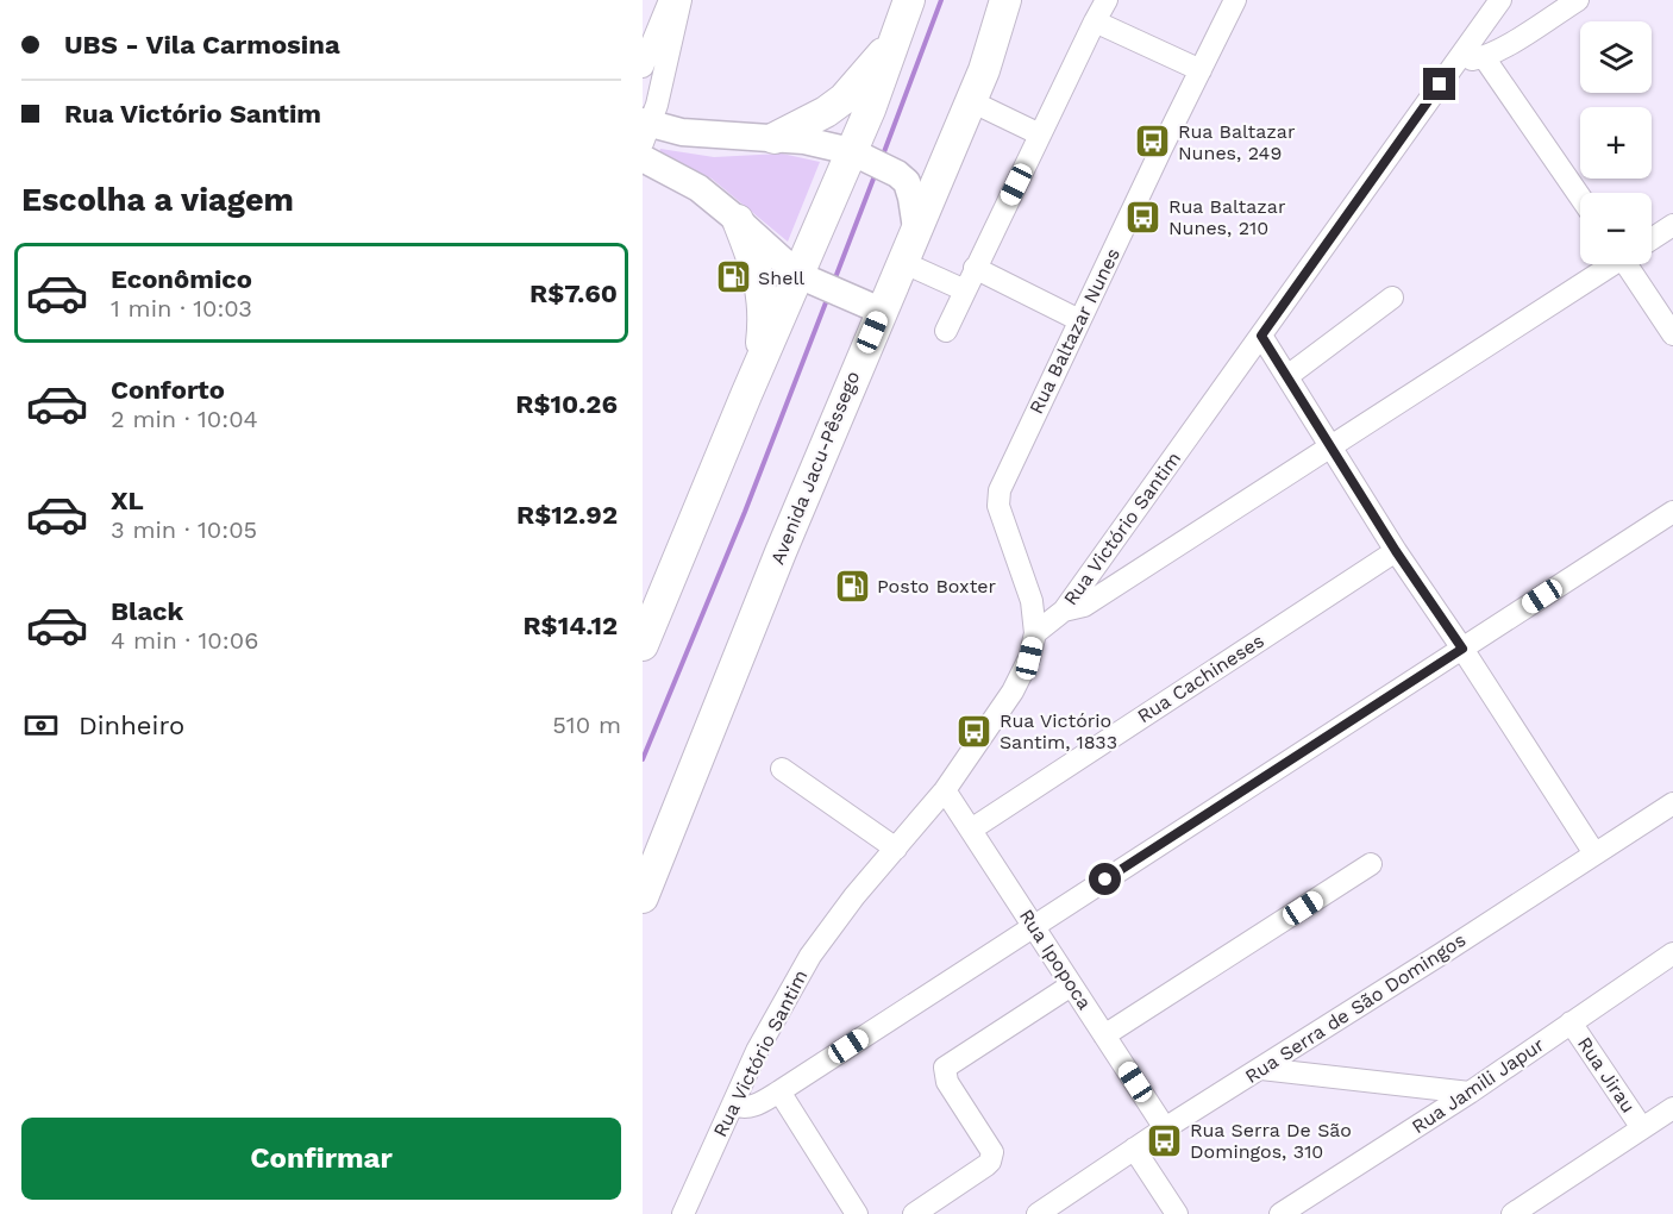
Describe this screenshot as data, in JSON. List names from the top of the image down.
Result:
{
  "streets": {
    "highway": ["Avenida Jacu-Pêssego"],
    "street": [
      "Rua Baltazar Nunes",
      "Rua Victório Santim",
      "Rua Cachineses",
      "Rua Ipopoca",
      "Rua Serra de São Domingos",
      "Rua Jirau",
      "Rua Jamili Japur"
    ]
  },
  "crossings": [
    ["Rua Baltazar Nunes", "Rua Victório Santim"],
    ["Rua Victório Santim", "Rua Ipopoca"],
    ["Rua Cachineses", "Rua Ipopoca"],
    ["Rua Ipopoca", "Rua Serra de São Domingos"],
    ["Rua Jirau", "Rua Jamili Japur"]
  ],
  "places": {
    "bus stop": [
      "Rua Baltazar Nunes, 249",
      "Rua Baltazar Nunes, 210",
      "Rua Victório Santim, 1833",
      "Rua Serra De São Domingos, 310"
    ],
    "fuel station": ["Shell", "Posto Boxter"]
  },
  "page": {
    "banner": ["UBS - Vila Carmosina", "Rua Victório Santim"],
    "map_buttons": ["+", "−"],
    "heading": "Escolha a viagem",
    "list": [
      {
        "name": "Econômico",
        "note": "1 min · 10:03",
        "value": "R$7.60"
      },
      {
        "name": "Conforto",
        "note": "2 min · 10:04",
        "value": "R$10.26"
      },
      {
        "name": "XL",
        "note": "3 min · 10:05",
        "value": "R$12.92"
      },
      {
        "name": "Black",
        "note": "4 min · 10:06",
        "value": "R$14.12"
      }
    ],
    "pay": ["Dinheiro", "510 m"],
    "buttons": "Confirmar"
  }
}
